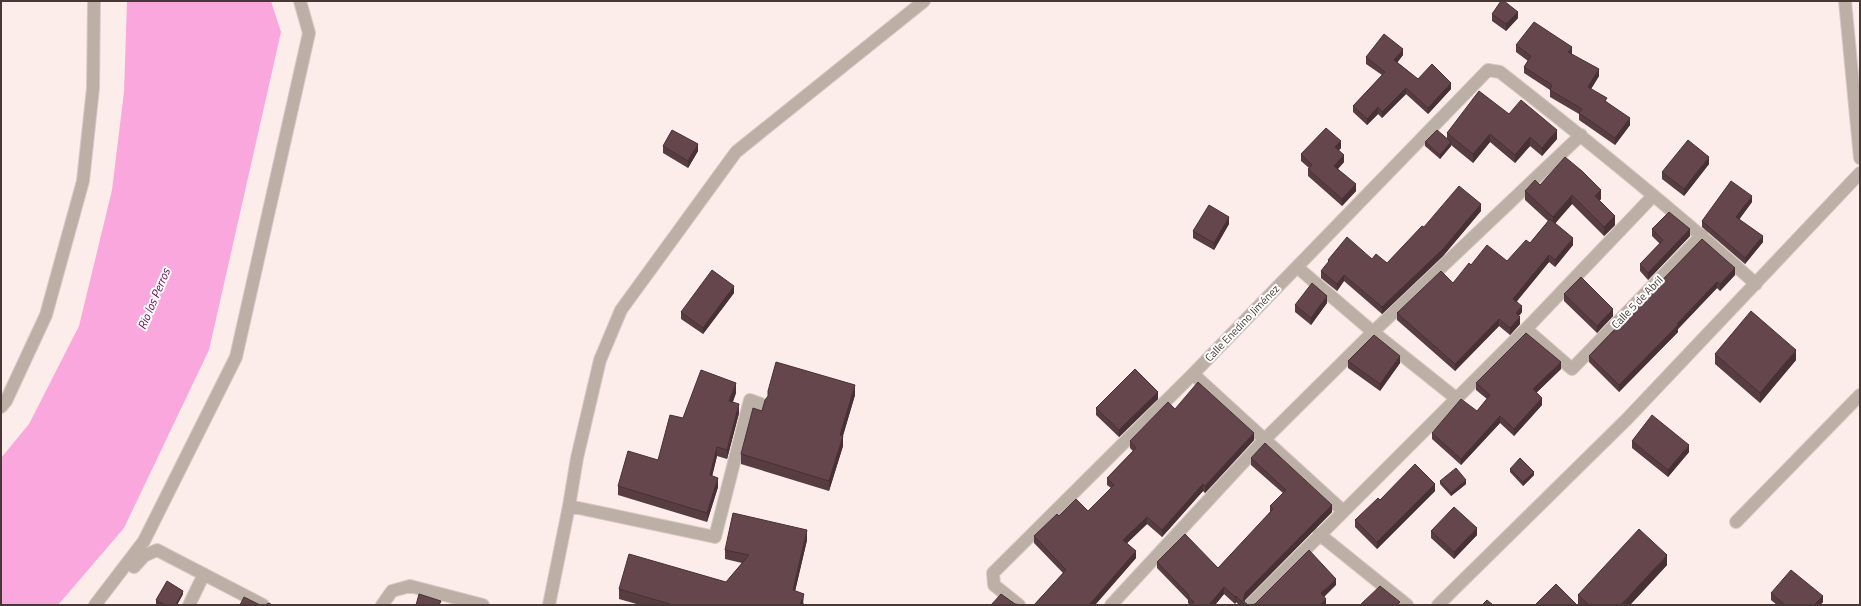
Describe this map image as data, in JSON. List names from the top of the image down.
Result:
{
  "streets": {
    "street": ["Calle 5 de Abril", "Calle Enedino Jiménez"]
  },
  "water": ["Rio los Perros"]
}
